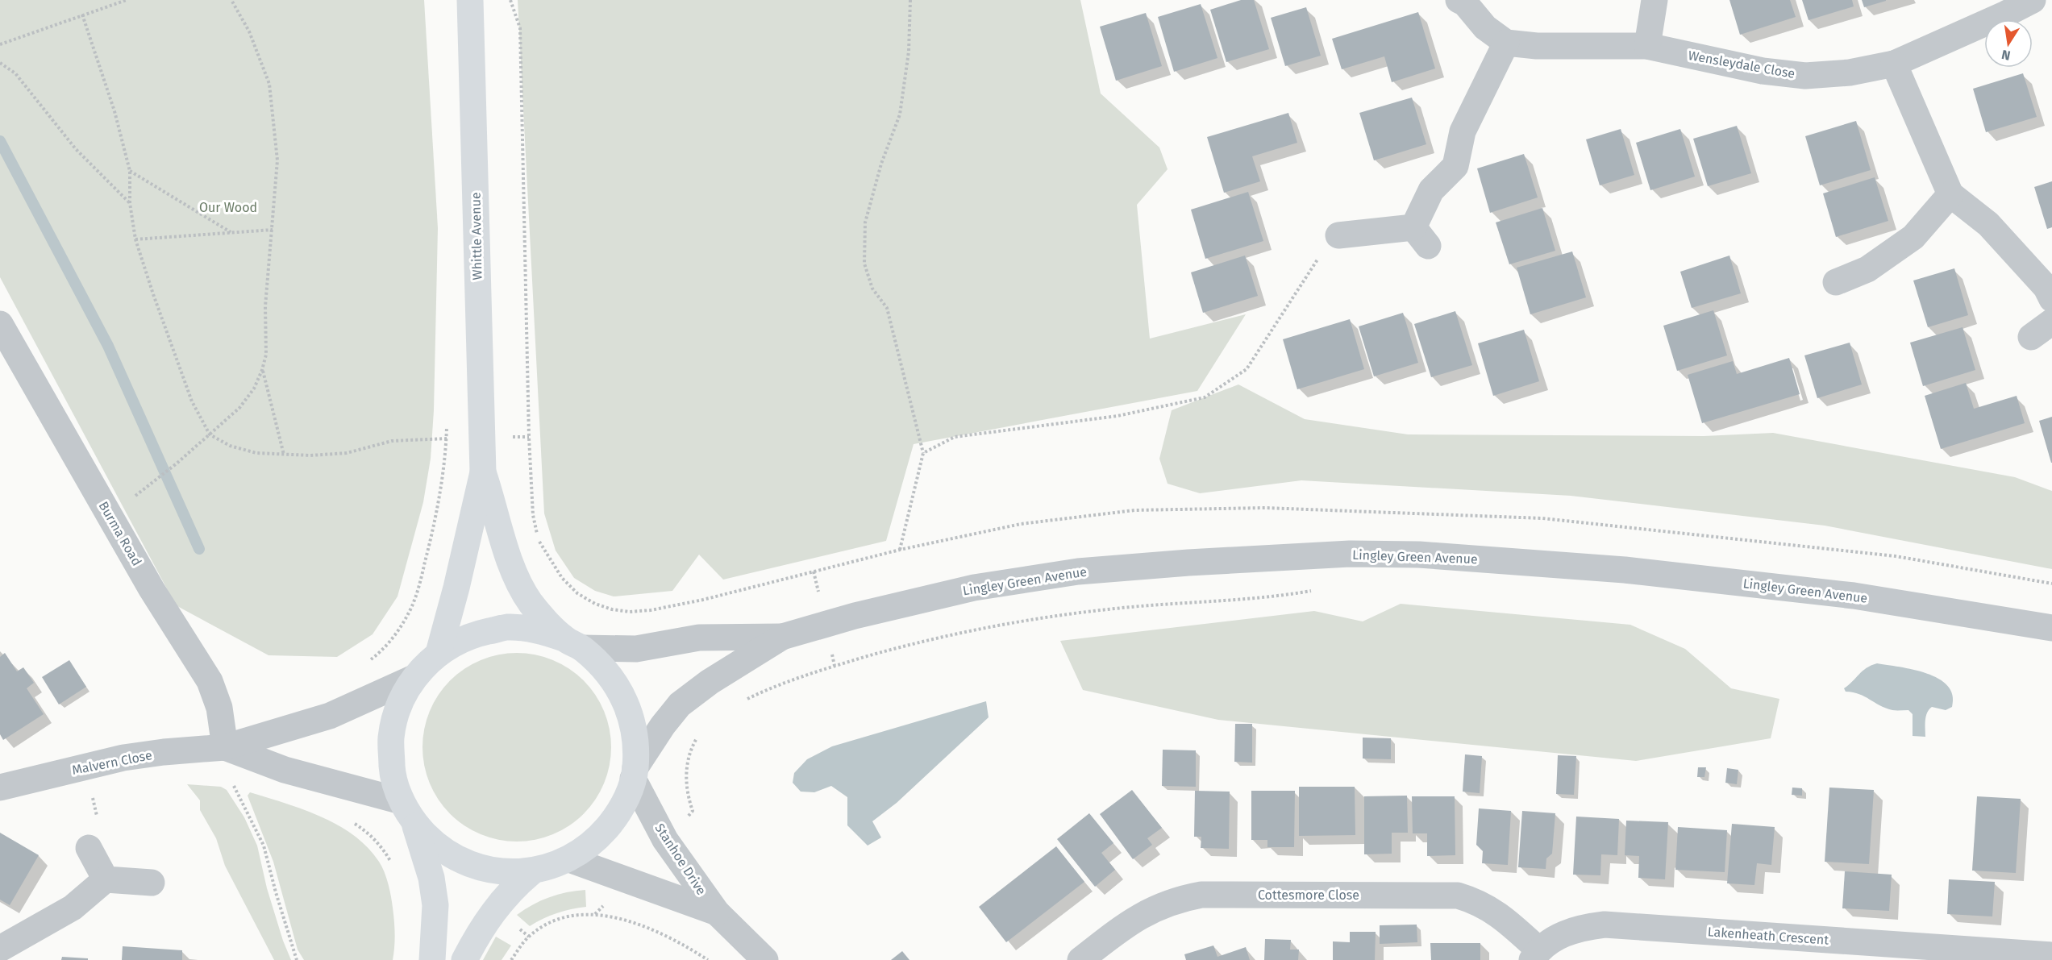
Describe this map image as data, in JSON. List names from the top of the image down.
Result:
{
  "streets": {
    "main road": ["Whittle Avenue"],
    "street": [
      "Wensleydale Close",
      "Burma Road",
      "Lingley Green Avenue",
      "Malvern Close",
      "Stanhoe Drive",
      "Cottesmore Close",
      "Lakenheath Crescent"
    ]
  },
  "crossings": [
    ["Whittle Avenue", "Lingley Green Avenue"],
    ["Whittle Avenue", "Stanhoe Drive"],
    ["Burma Road", "Malvern Close"],
    ["Lingley Green Avenue", "Stanhoe Drive"],
    ["Cottesmore Close", "Lakenheath Crescent"]
  ],
  "parks": ["Our Wood"],
  "north": "bottom"
}
